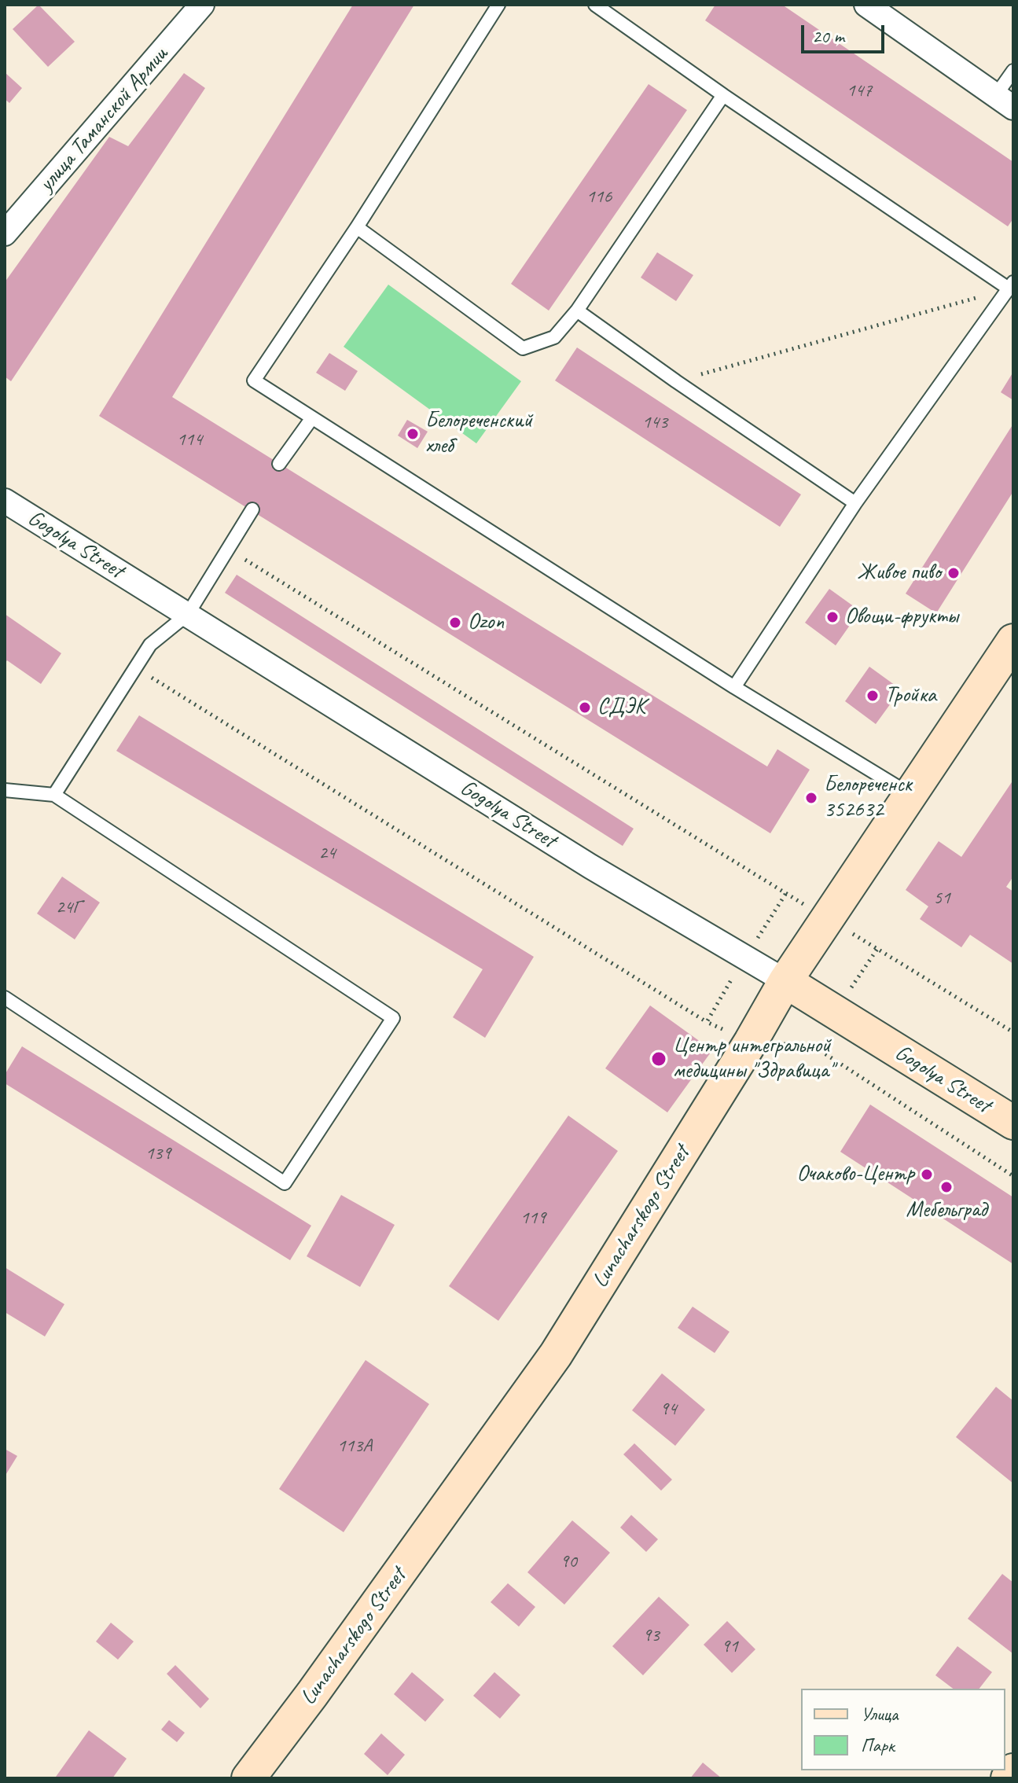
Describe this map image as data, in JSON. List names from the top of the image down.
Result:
{
  "streets": {
    "street": ["улица Таманской Армии", "Gogolya Street", "Lunacharskogo Street"]
  },
  "crossings": [
    ["Gogolya Street", "Lunacharskogo Street"]
  ],
  "places": [
    "Белореченский хлеб",
    "Живое пиво",
    "Овощи-фрукты",
    "Ozon",
    "Тройка",
    "СДЭК",
    "Белореченск 352632",
    "Центр интегральной медицины \"Здравица\"",
    "Очаково-Центр",
    "Мебельград"
  ],
  "house_numbers": [
    "147",
    "116",
    "143",
    "114",
    "24",
    "51",
    "24Г",
    "139",
    "119",
    "94",
    "113А",
    "90",
    "93",
    "91"
  ],
  "legend": ["Улица", "Парк"],
  "scale_bar": "20 m"
}
